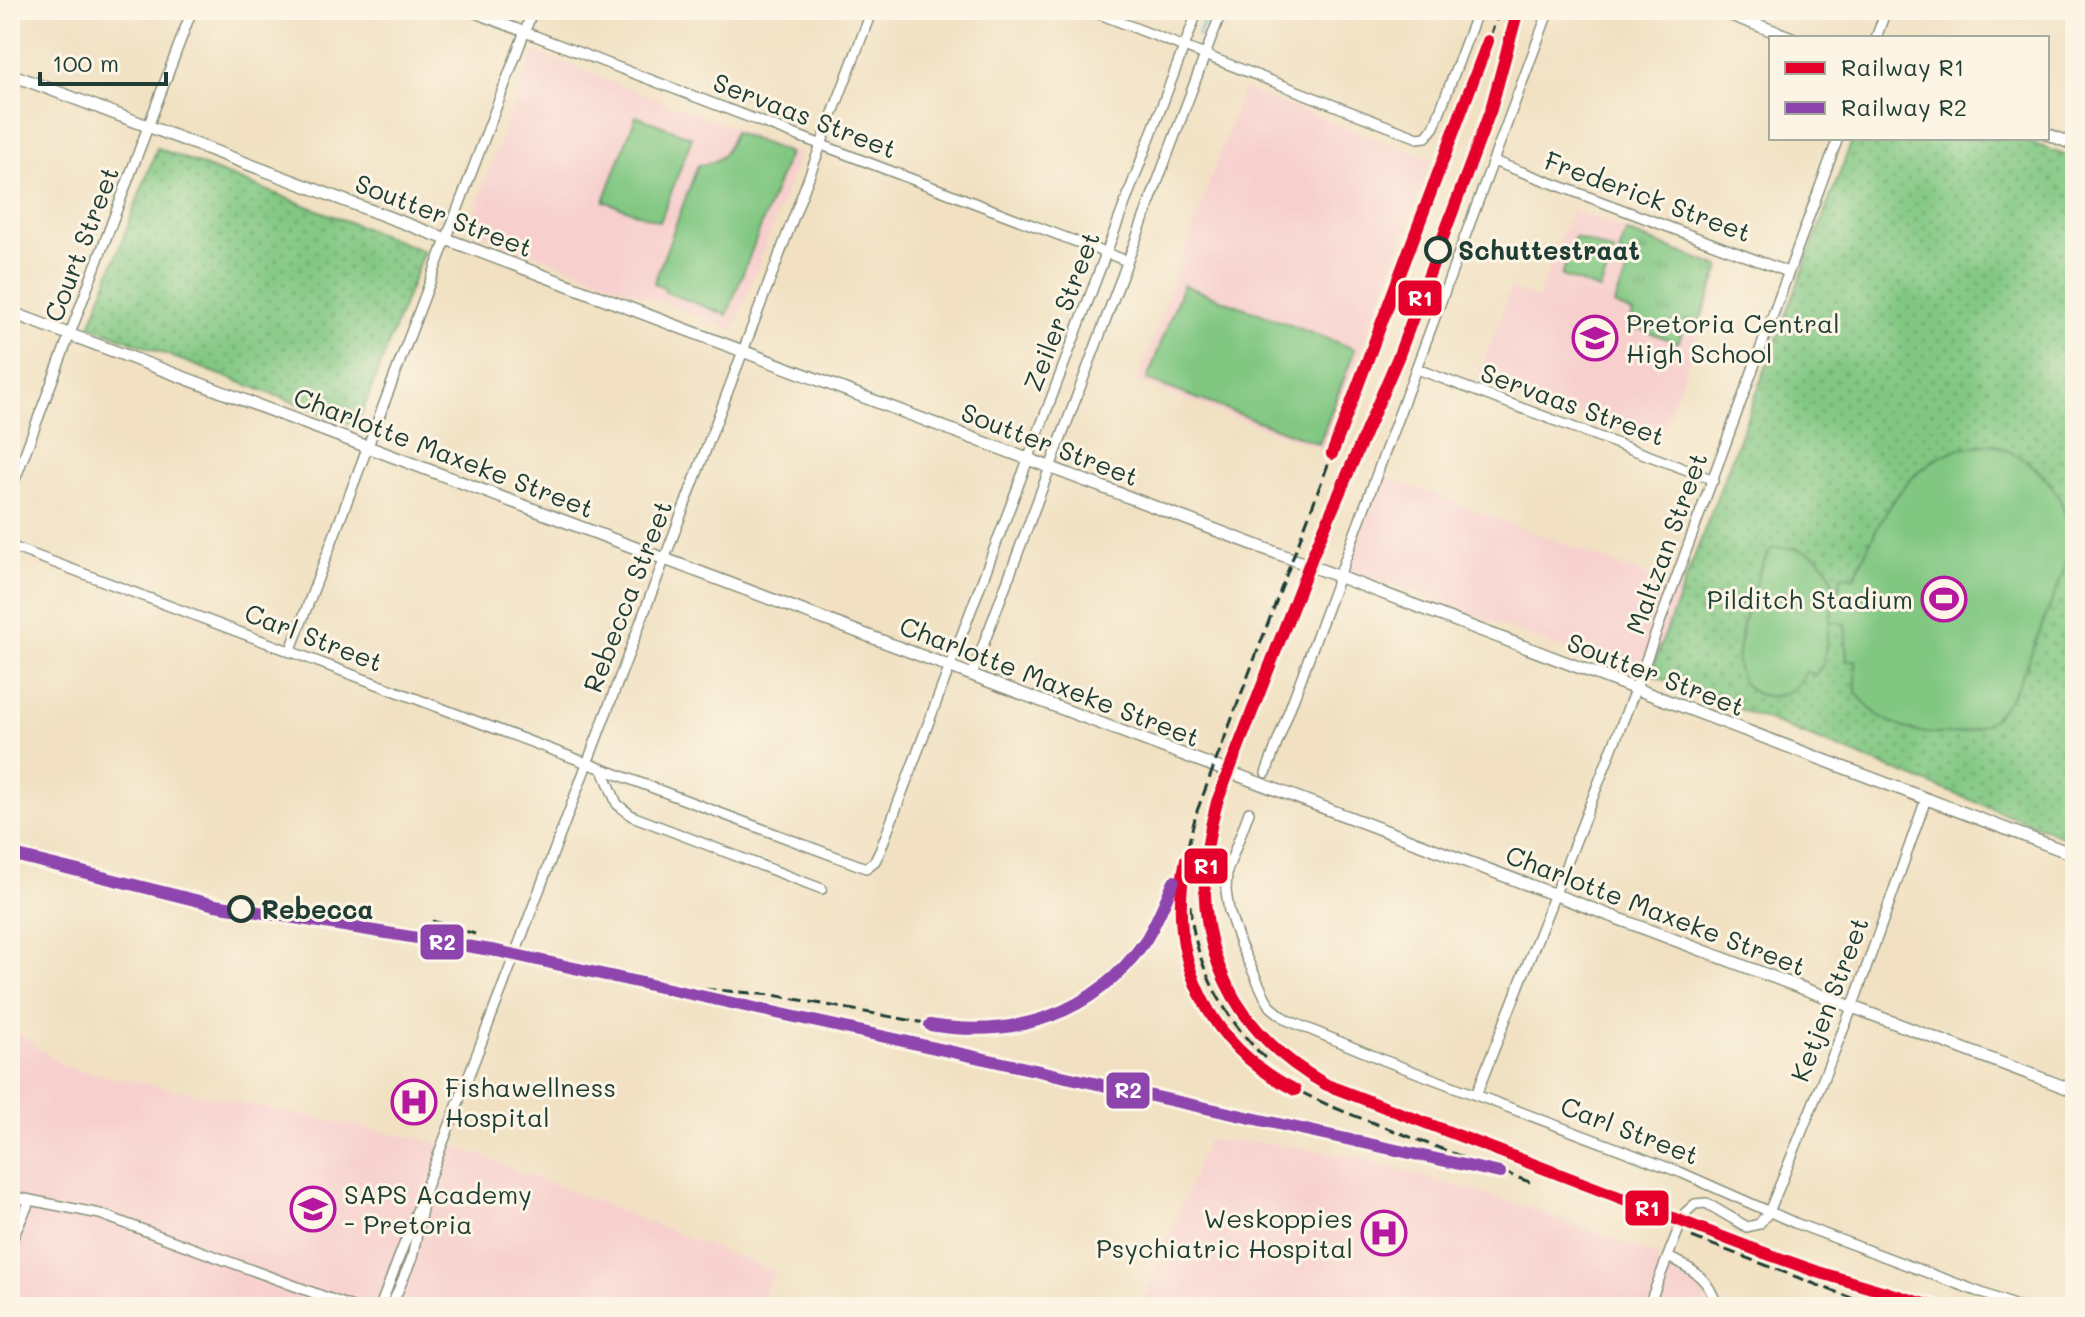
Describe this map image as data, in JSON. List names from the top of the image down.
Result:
{
  "streets": {
    "main road": ["Soutter Street", "Charlotte Maxeke Street"],
    "street": [
      "Servaas Street",
      "Frederick Street",
      "Court Street",
      "Zeiler Street",
      "Maltzan Street",
      "Rebecca Street",
      "Carl Street",
      "Ketjen Street"
    ]
  },
  "crossings": [
    ["Servaas Street", "Zeiler Street"],
    ["Servaas Street", "Maltzan Street"],
    ["Servaas Street", "Rebecca Street"],
    ["Frederick Street", "Maltzan Street"],
    ["Soutter Street", "Court Street"],
    ["Soutter Street", "Zeiler Street"],
    ["Soutter Street", "Maltzan Street"],
    ["Soutter Street", "Rebecca Street"],
    ["Soutter Street", "Ketjen Street"],
    ["Court Street", "Charlotte Maxeke Street"],
    ["Zeiler Street", "Charlotte Maxeke Street"],
    ["Zeiler Street", "Carl Street"],
    ["Charlotte Maxeke Street", "Maltzan Street"],
    ["Charlotte Maxeke Street", "Rebecca Street"],
    ["Charlotte Maxeke Street", "Ketjen Street"],
    ["Maltzan Street", "Carl Street"],
    ["Rebecca Street", "Carl Street"],
    ["Carl Street", "Ketjen Street"]
  ],
  "places": {
    "other": ["Schuttestraat", "Rebecca"],
    "school or university": ["Pretoria Central High School", "SAPS Academy - Pretoria"],
    "sports": ["Pilditch Stadium"],
    "hospital": ["Fishawellness Hospital", "Weskoppies Psychiatric Hospital"]
  },
  "lines": ["rail line R1", "rail line R2"],
  "legend": ["Railway R1", "Railway R2"],
  "scale_bar": "100 m"
}
